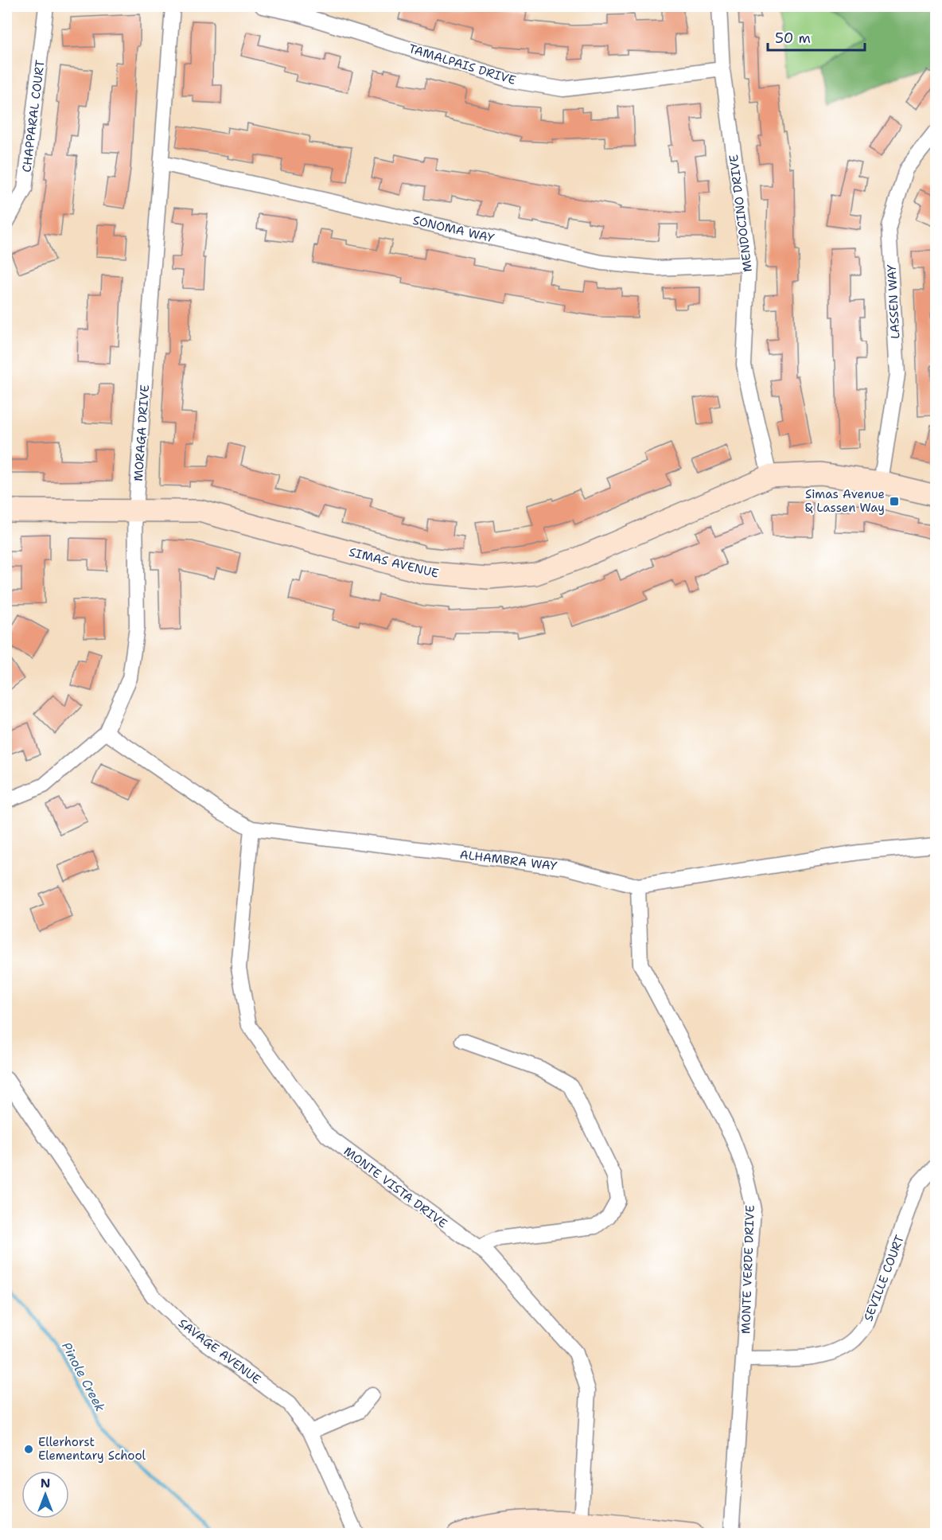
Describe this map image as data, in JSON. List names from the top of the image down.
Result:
{
  "streets": {
    "street": [
      "TAMALPAIS DRIVE",
      "CHAPPARAL COURT",
      "MENDOCINO DRIVE",
      "SONOMA WAY",
      "LASSEN WAY",
      "MORAGA DRIVE",
      "SIMAS AVENUE",
      "ALHAMBRA WAY",
      "MONTE VISTA DRIVE",
      "MONTE VERDE DRIVE",
      "SEVILLE COURT",
      "SAVAGE AVENUE"
    ]
  },
  "crossings": [
    ["TAMALPAIS DRIVE", "MENDOCINO DRIVE"],
    ["MENDOCINO DRIVE", "SONOMA WAY"],
    ["MENDOCINO DRIVE", "SIMAS AVENUE"],
    ["SONOMA WAY", "MORAGA DRIVE"],
    ["LASSEN WAY", "SIMAS AVENUE"],
    ["MORAGA DRIVE", "SIMAS AVENUE"],
    ["MORAGA DRIVE", "ALHAMBRA WAY"],
    ["ALHAMBRA WAY", "MONTE VISTA DRIVE"],
    ["ALHAMBRA WAY", "MONTE VERDE DRIVE"],
    ["MONTE VERDE DRIVE", "SEVILLE COURT"]
  ],
  "water": ["Pinole Creek"],
  "places": {
    "transit": ["Simas Avenue & Lassen Way"],
    "other": ["Ellerhorst Elementary School"]
  },
  "scale_bar": "50 m",
  "north": "top"
}
